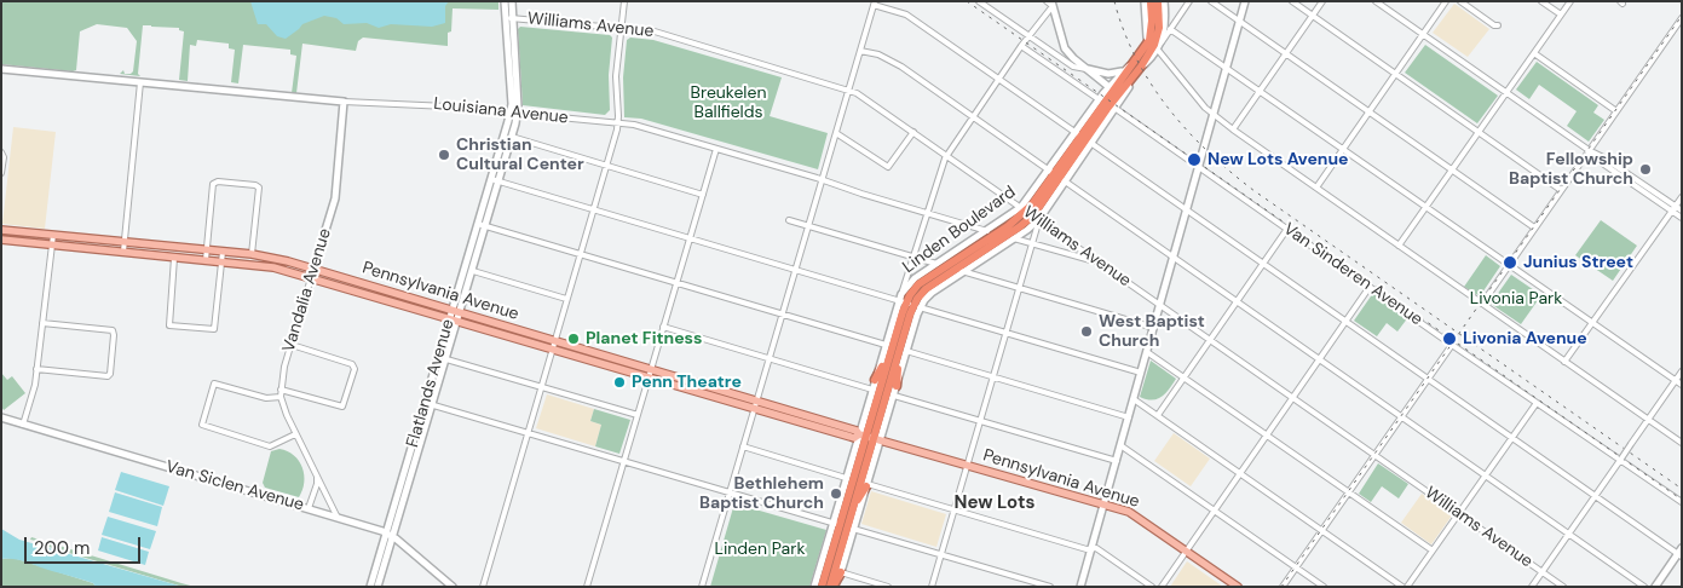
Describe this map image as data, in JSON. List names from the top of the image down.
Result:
{
  "streets": {
    "highway": ["Linden Boulevard"],
    "main road": ["Pennsylvania Avenue"],
    "street": [
      "Williams Avenue",
      "Louisiana Avenue",
      "Van Sinderen Avenue",
      "Vandalia Avenue",
      "Flatlands Avenue",
      "Van Siclen Avenue"
    ]
  },
  "crossings": [
    ["Williams Avenue", "Linden Boulevard"],
    ["Williams Avenue", "Flatlands Avenue"],
    ["Louisiana Avenue", "Linden Boulevard"],
    ["Louisiana Avenue", "Vandalia Avenue"],
    ["Louisiana Avenue", "Flatlands Avenue"],
    ["Linden Boulevard", "Van Sinderen Avenue"],
    ["Linden Boulevard", "Pennsylvania Avenue"],
    ["Vandalia Avenue", "Pennsylvania Avenue"],
    ["Vandalia Avenue", "Van Siclen Avenue"],
    ["Pennsylvania Avenue", "Flatlands Avenue"],
    ["Flatlands Avenue", "Van Siclen Avenue"]
  ],
  "districts": ["New Lots"],
  "parks": ["Breukelen Ballfields", "Livonia Park", "Linden Park"],
  "places": [
    "Christian Cultural Center",
    "New Lots Avenue",
    "Fellowship Baptist Church",
    "Junius Street",
    "West Baptist Church",
    "Planet Fitness",
    "Livonia Avenue",
    "Penn Theatre",
    "Bethlehem Baptist Church"
  ],
  "scale_bar": "200 m"
}
